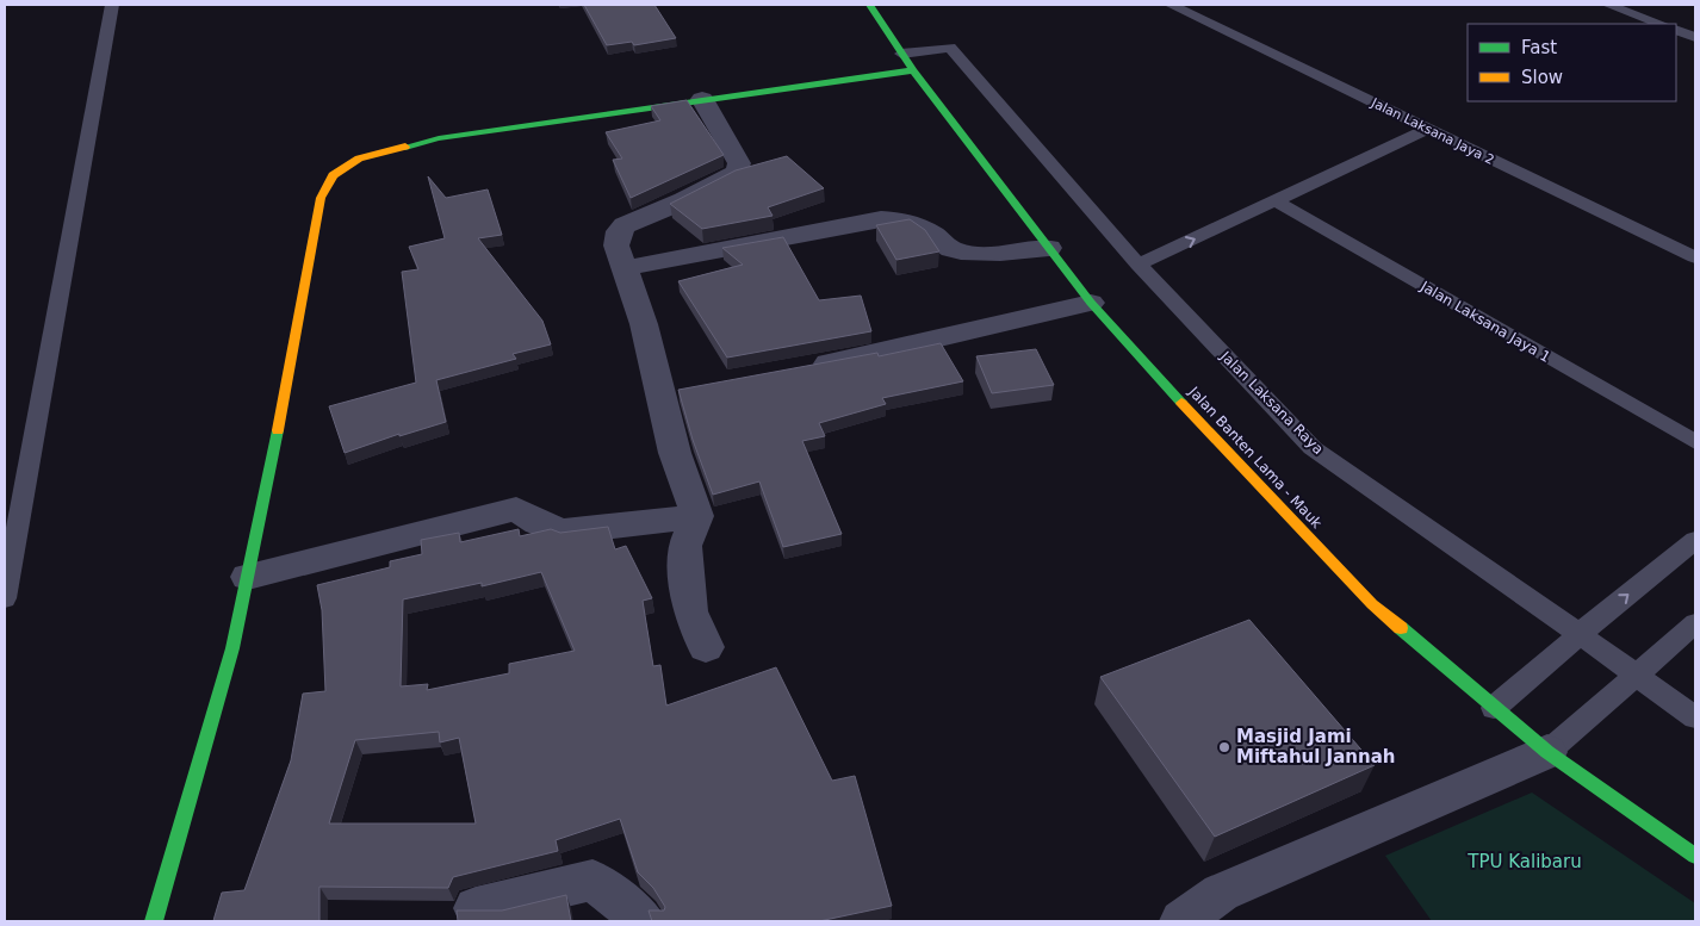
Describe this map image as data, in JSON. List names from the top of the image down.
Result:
{
  "streets": {
    "street": ["Jalan Banten Lama - Mauk"],
    "lane": ["Jalan Laksana Jaya 2", "Jalan Laksana Jaya 1", "Jalan Laksana Raya"]
  },
  "crossings": [
    ["Jalan Laksana Raya", "Jalan Banten Lama - Mauk"]
  ],
  "parks": ["TPU Kalibaru"],
  "places": ["Masjid Jami Miftahul Jannah"],
  "legend": ["Fast", "Slow"]
}
